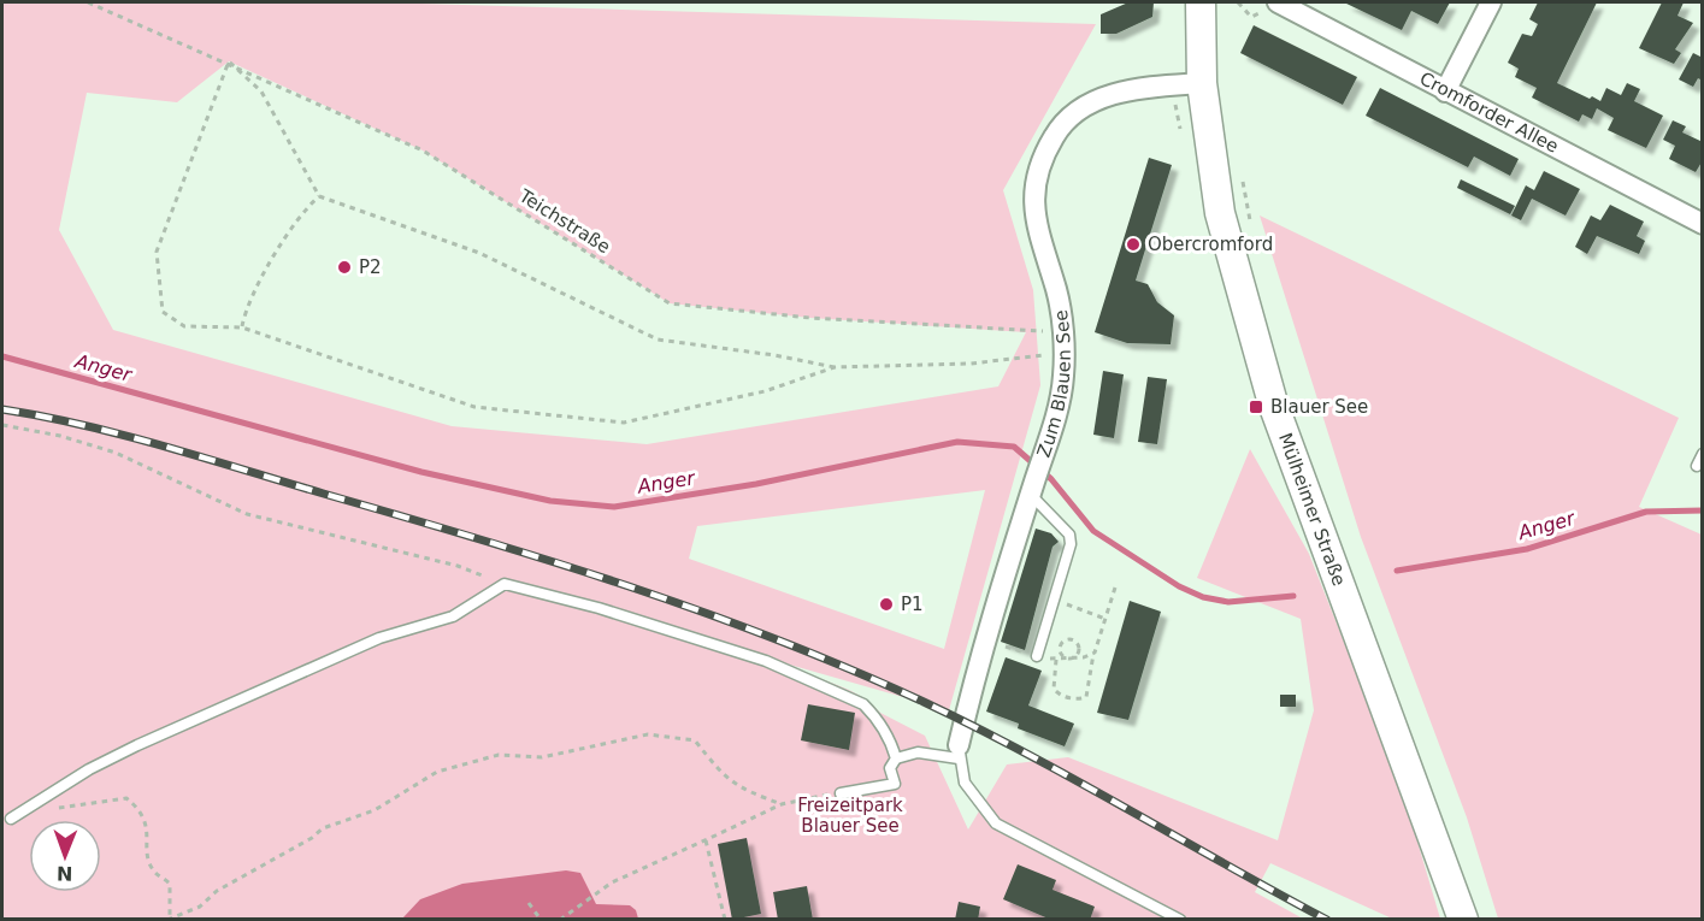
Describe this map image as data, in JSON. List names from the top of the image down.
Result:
{
  "streets": {
    "main road": ["Mülheimer Straße"],
    "street": ["Cromforder Allee", "Zum Blauen See"],
    "path": ["Teichstraße"]
  },
  "crossings": [
    ["Teichstraße", "Zum Blauen See"],
    ["Zum Blauen See", "Mülheimer Straße"]
  ],
  "water": ["Anger"],
  "parks": ["Freizeitpark Blauer See"],
  "places": {
    "other": ["Obercromford", "P2", "P1"],
    "transit": ["Blauer See"]
  },
  "north": "bottom"
}
